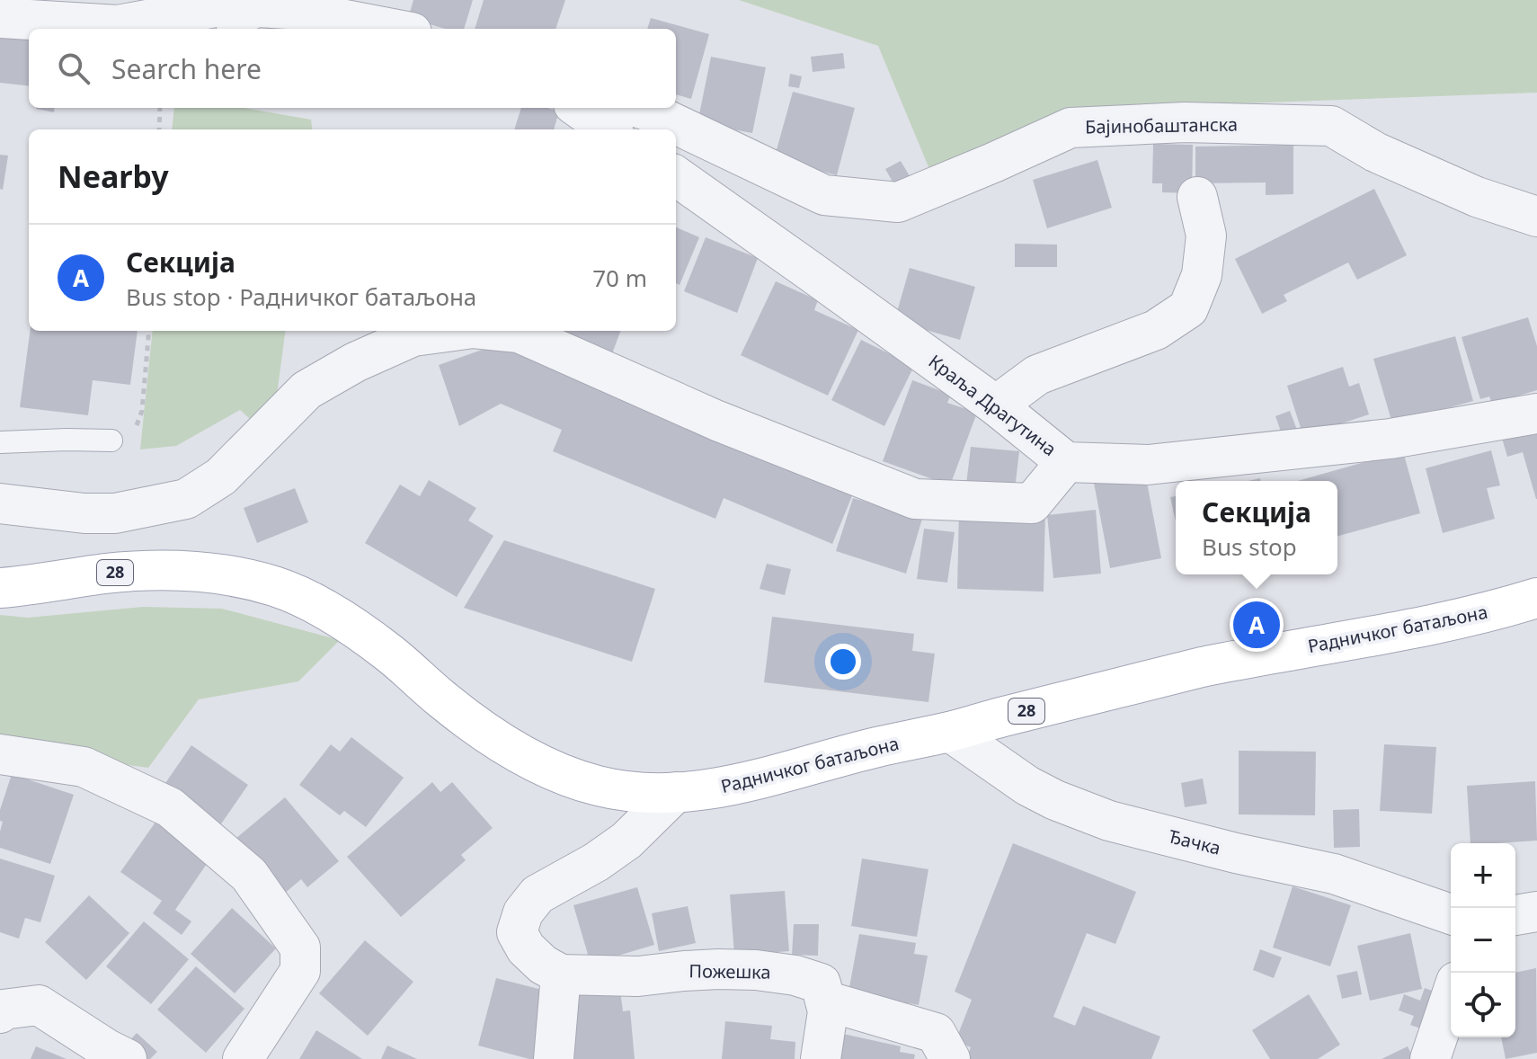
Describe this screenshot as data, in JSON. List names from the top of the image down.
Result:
{
  "streets": {
    "main road": ["28", "Радничког батаљона"],
    "street": [
      "Бајинобаштанска",
      "Краља Драгутина",
      "Ђачка",
      "Пожешка"
    ]
  },
  "crossings": [
    ["Радничког батаљона", "Ђачка"]
  ],
  "page": {
    "search": "Search here",
    "heading": "Nearby",
    "list": [
      {
        "mark": "A",
        "name": "Секција",
        "note": "Bus stop · Радничког батаљона",
        "value": "70 m"
      }
    ],
    "popup": ["Секција", "Bus stop"],
    "pins": "A",
    "map_buttons": ["+", "−"]
  }
}
